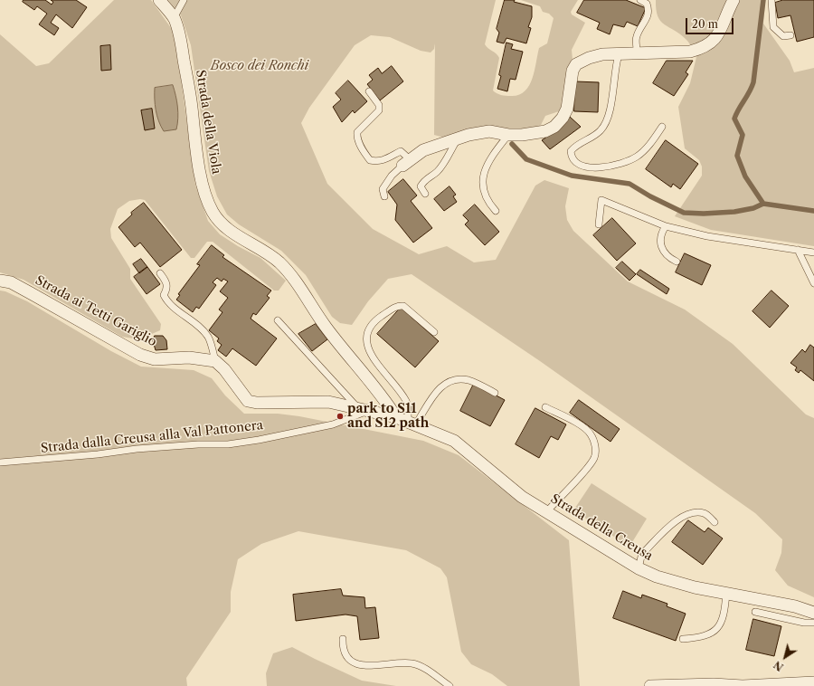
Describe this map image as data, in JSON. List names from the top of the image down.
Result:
{
  "streets": {
    "street": ["Strada della Viola", "Strada ai Tetti Gariglio", "Strada della Creusa"],
    "lane": ["Strada dalla Creusa alla Val Pattonera"]
  },
  "crossings": [
    ["Strada della Viola", "Strada della Creusa"]
  ],
  "parks": ["Bosco dei Ronchi"],
  "places": ["park to S11 and S12 path"],
  "scale_bar": "20 m",
  "north": "bottom left"
}
